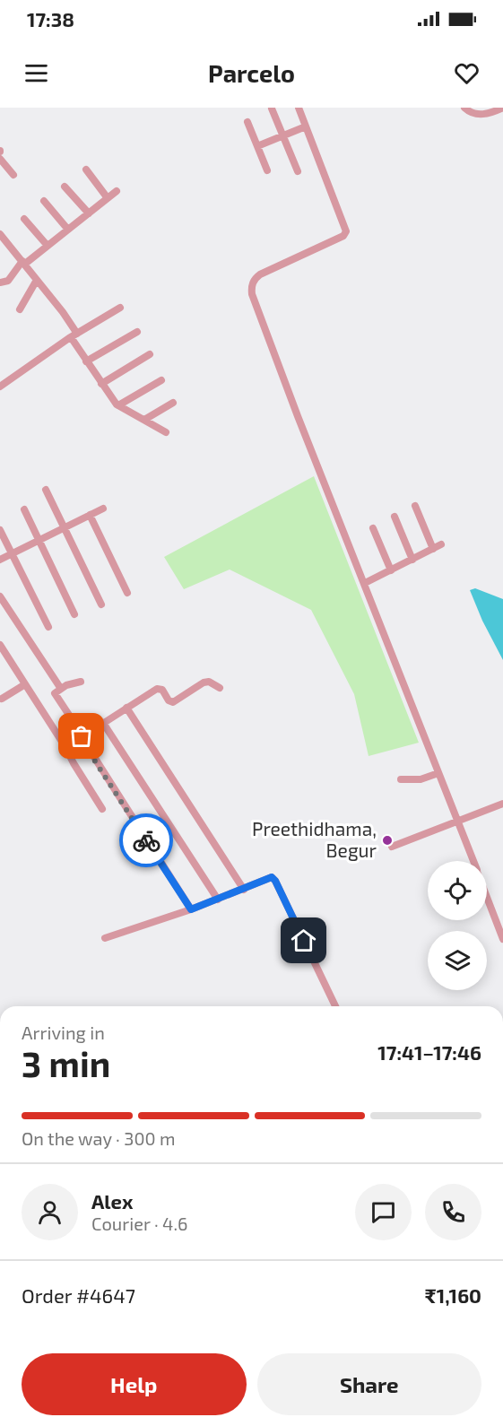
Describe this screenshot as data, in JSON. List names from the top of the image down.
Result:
{
  "places": ["Preethidhama, Begur"],
  "page": {
    "status": "17:38",
    "header": "Parcelo",
    "heading": ["3 min", "Arriving in", "17:41–17:46"],
    "panel": [
      "Alex",
      "Courier · 4.6",
      "Order #4647",
      "₹1,160"
    ],
    "bar": "On the way · 300 m",
    "buttons": ["Help", "Share"]
  }
}
